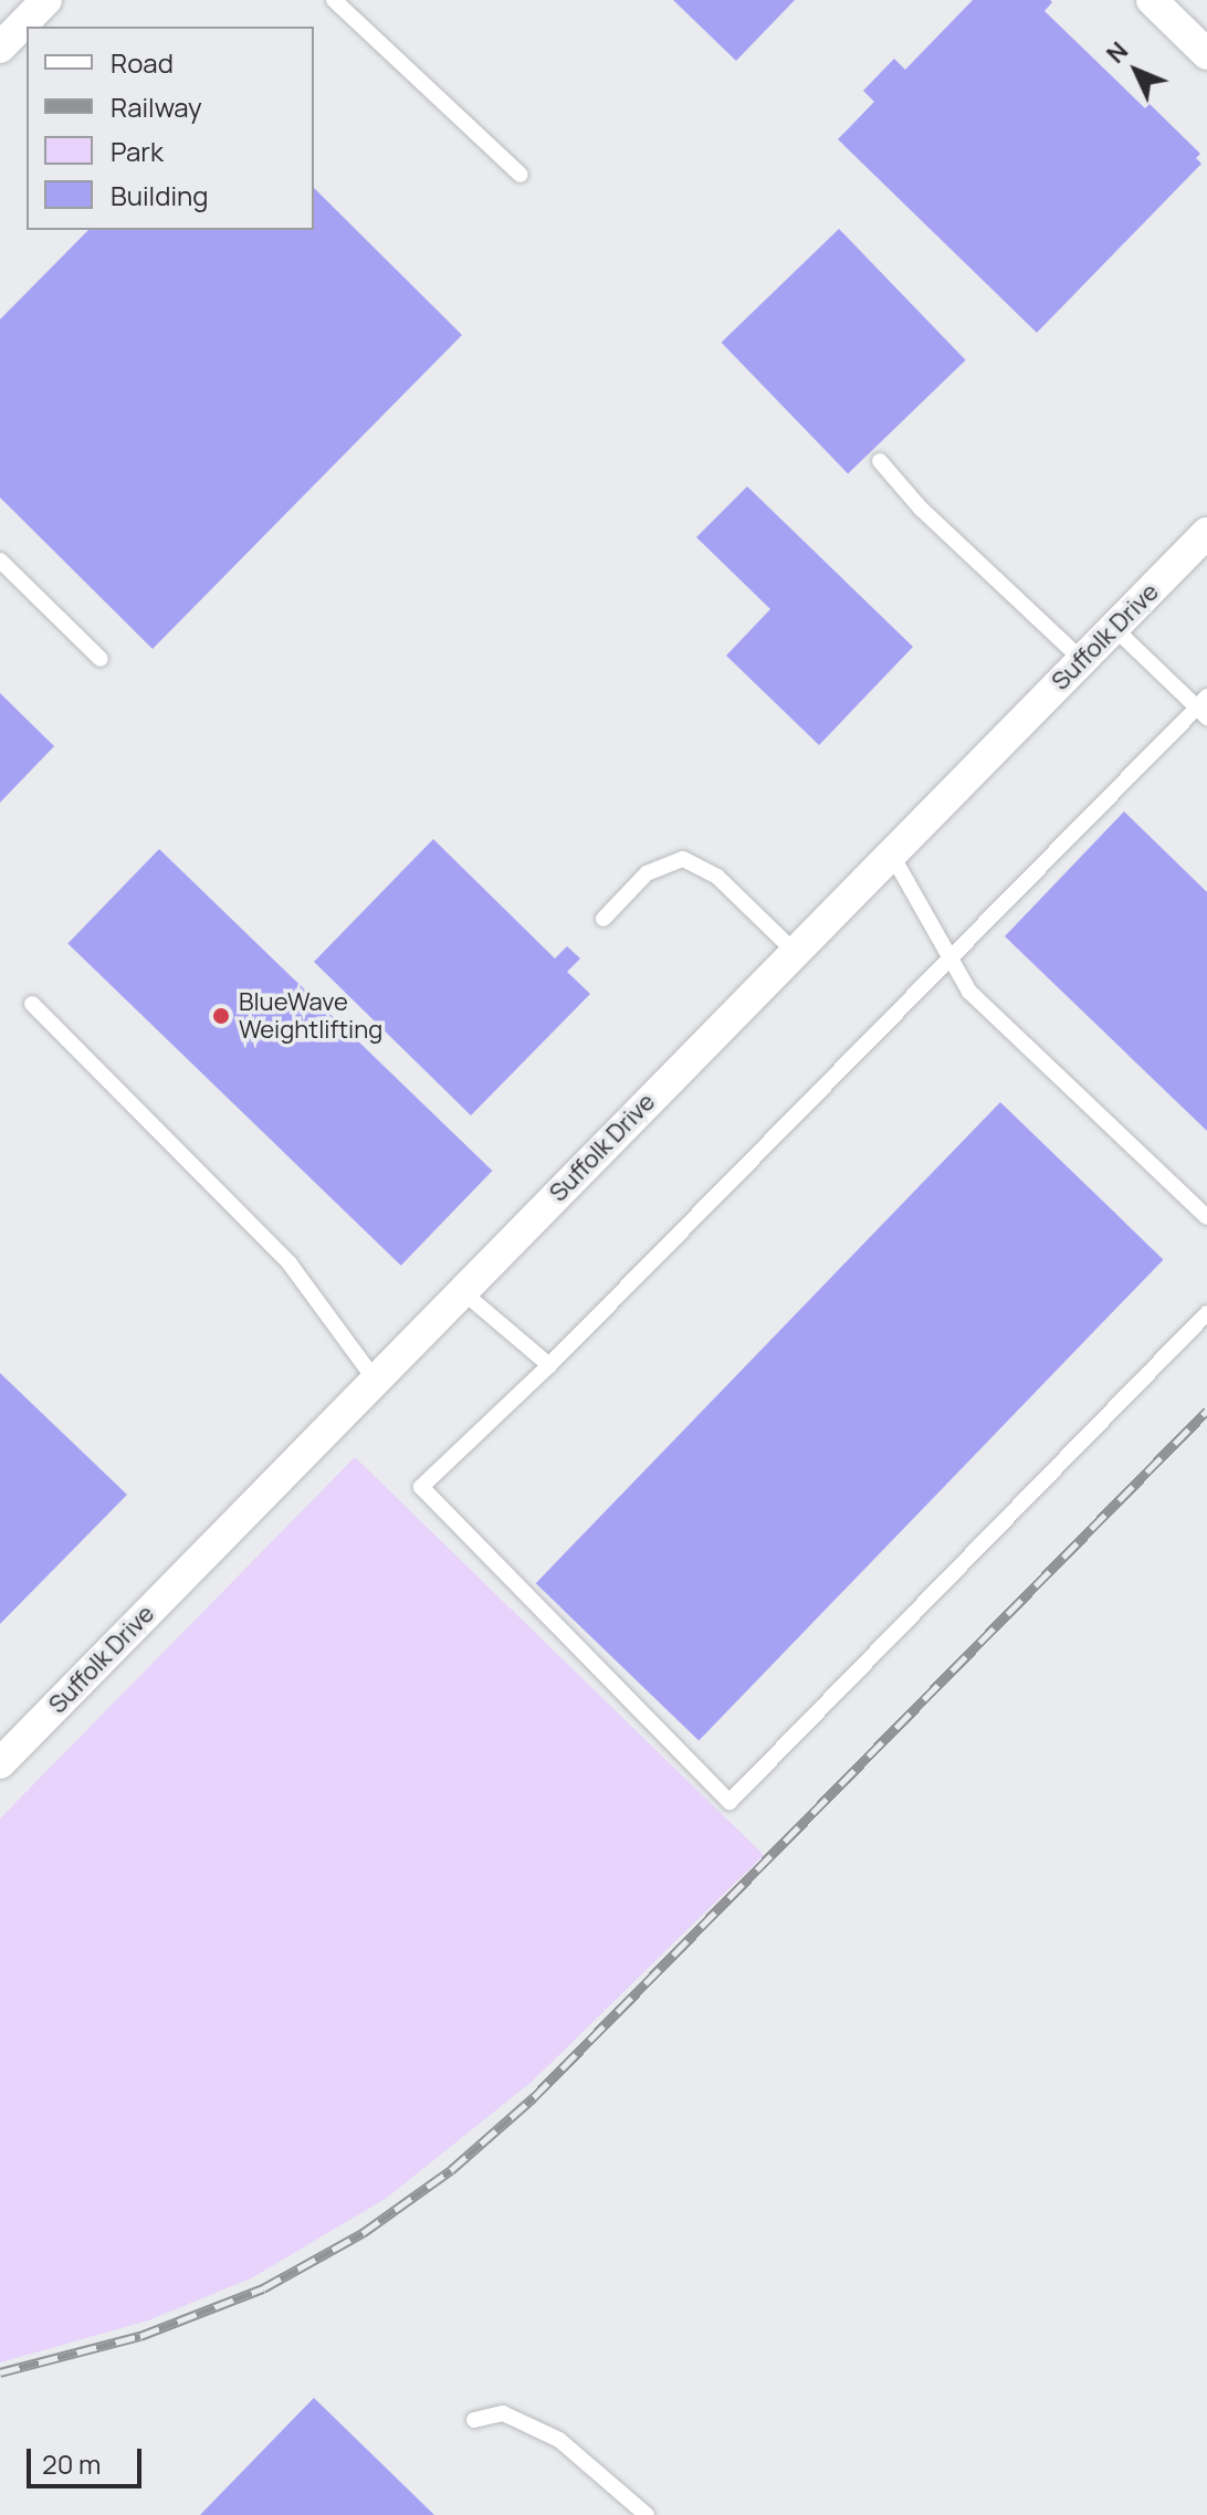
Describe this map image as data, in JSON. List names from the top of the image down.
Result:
{
  "streets": {
    "street": ["Suffolk Drive"]
  },
  "places": ["BlueWave Weightlifting"],
  "legend": [
    "Road",
    "Railway",
    "Park",
    "Building"
  ],
  "scale_bar": "20 m",
  "north": "top left"
}
